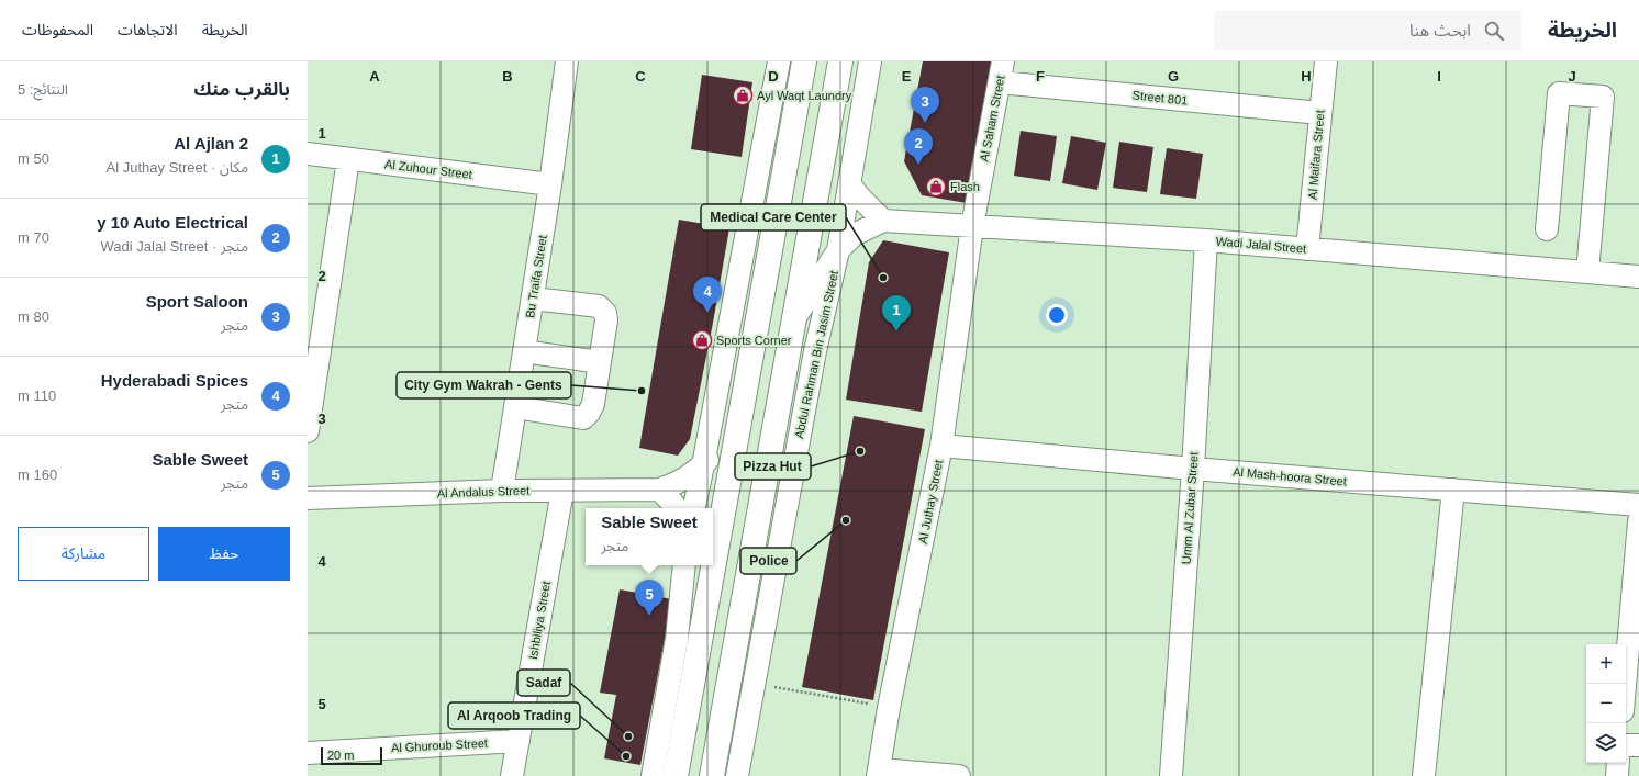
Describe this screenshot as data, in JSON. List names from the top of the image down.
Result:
{
  "streets": {
    "main road": ["Abdul Rahman Bin Jasim Street"],
    "street": [
      "Street 801",
      "Al Saham Street",
      "Al Maifara Street",
      "Al Zuhour Street",
      "Wadi Jalal Street",
      "Bu Traifa Street",
      "Al Mash-hoora Street",
      "Al Andalus Street",
      "Al Juthay Street",
      "Umm Al Zubar Street",
      "Ishbiliya Street",
      "Al Ghuroub Street"
    ]
  },
  "crossings": [
    ["Street 801", "Al Saham Street"],
    ["Street 801", "Al Maifara Street"],
    ["Al Saham Street", "Wadi Jalal Street"],
    ["Al Saham Street", "Al Juthay Street"],
    ["Al Maifara Street", "Wadi Jalal Street"],
    ["Al Zuhour Street", "Bu Traifa Street"],
    ["Wadi Jalal Street", "Abdul Rahman Bin Jasim Street"],
    ["Wadi Jalal Street", "Al Juthay Street"],
    ["Wadi Jalal Street", "Umm Al Zubar Street"],
    ["Bu Traifa Street", "Al Andalus Street"],
    ["Al Mash-hoora Street", "Al Juthay Street"],
    ["Al Mash-hoora Street", "Umm Al Zubar Street"],
    ["Al Andalus Street", "Ishbiliya Street"],
    ["Ishbiliya Street", "Al Ghuroub Street"]
  ],
  "places": {
    "shop": ["Ayl Waqt Laundry", "Flash", "Sports Corner"],
    "other": [
      "Medical Care Center",
      "City Gym Wakrah - Gents",
      "Pizza Hut",
      "Police",
      "Sadaf",
      "Al Arqoob Trading"
    ]
  },
  "scale_bar": "20 m",
  "page": {
    "header": "الخريطة",
    "search": "ابحث هنا",
    "nav": ["الخريطة", "الاتجاهات", "المحفوظات"],
    "heading": ["بالقرب منك", "النتائج: 5"],
    "pins": [
      "3",
      "2",
      "4",
      "1",
      "5"
    ],
    "list": [
      {
        "mark": "1",
        "name": "Al Ajlan 2",
        "note": "مكان · Al Juthay Street",
        "value": "50 m"
      },
      {
        "mark": "2",
        "name": "y 10 Auto Electrical",
        "note": "متجر · Wadi Jalal Street",
        "value": "70 m"
      },
      {
        "mark": "3",
        "name": "Sport Saloon",
        "note": "متجر",
        "value": "80 m"
      },
      {
        "mark": "4",
        "name": "Hyderabadi Spices",
        "note": "متجر",
        "value": "110 m"
      },
      {
        "mark": "5",
        "name": "Sable Sweet",
        "note": "متجر",
        "value": "160 m"
      }
    ],
    "popup": ["Sable Sweet", "متجر"],
    "buttons": ["حفظ", "مشاركة"],
    "map_buttons": ["+", "−"],
    "scale": "20 m"
  },
  "grid": {
    "columns": [
      "A",
      "B",
      "C",
      "D",
      "E",
      "F",
      "G",
      "H",
      "I",
      "J"
    ],
    "rows": [
      "1",
      "2",
      "3",
      "4",
      "5"
    ]
  }
}
